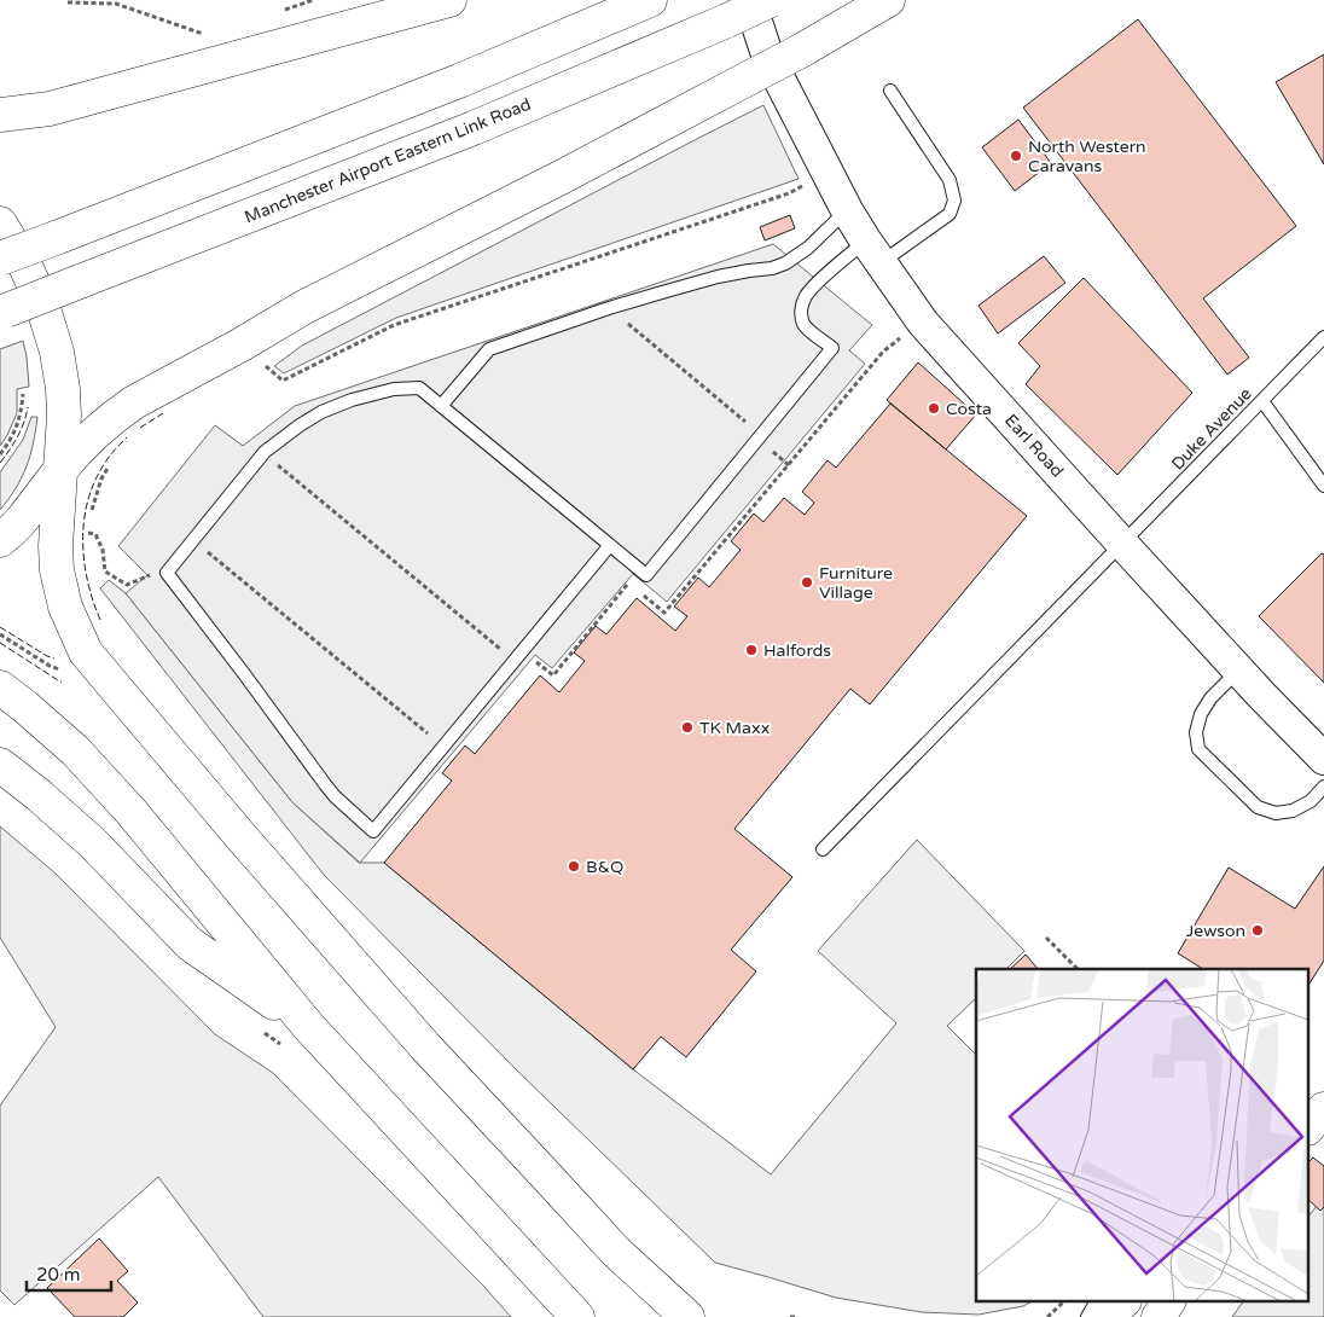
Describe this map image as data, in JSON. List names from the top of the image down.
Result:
{
  "streets": {
    "main road": ["Manchester Airport Eastern Link Road"],
    "street": ["Earl Road"],
    "lane": ["Duke Avenue"]
  },
  "crossings": [
    ["Manchester Airport Eastern Link Road", "Earl Road"],
    ["Duke Avenue", "Earl Road"]
  ],
  "places": [
    "North Western Caravans",
    "Costa",
    "Furniture Village",
    "Halfords",
    "TK Maxx",
    "B&Q",
    "Jewson"
  ],
  "scale_bar": "20 m"
}
